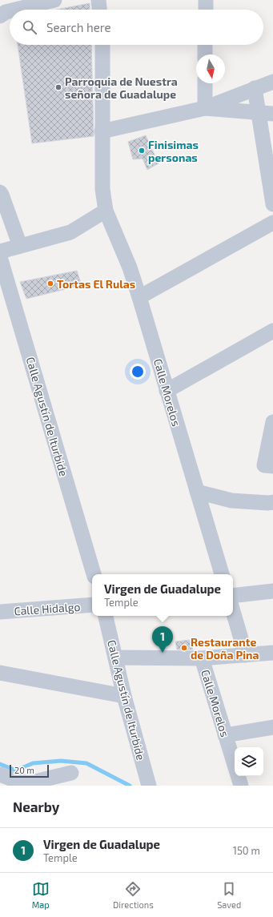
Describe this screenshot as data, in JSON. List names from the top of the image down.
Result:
{
  "streets": {
    "street": ["Calle Morelos", "Calle Agustín de Iturbide", "Calle Hidalgo"]
  },
  "places": [
    "Parroquia de Nuestra señora de Guadalupe",
    "Finisimas personas",
    "Tortas El Rulas",
    "Restaurante de Doña Pina"
  ],
  "scale_bar": "20 m",
  "north": "bottom",
  "page": {
    "search": "Search here",
    "popup": ["Virgen de Guadalupe", "Temple"],
    "pins": "1",
    "scale": "20 m",
    "heading": "Nearby",
    "list": [
      {
        "mark": "1",
        "name": "Virgen de Guadalupe",
        "note": "Temple",
        "value": "150 m"
      }
    ],
    "nav": ["Map", "Directions", "Saved"]
  }
}
